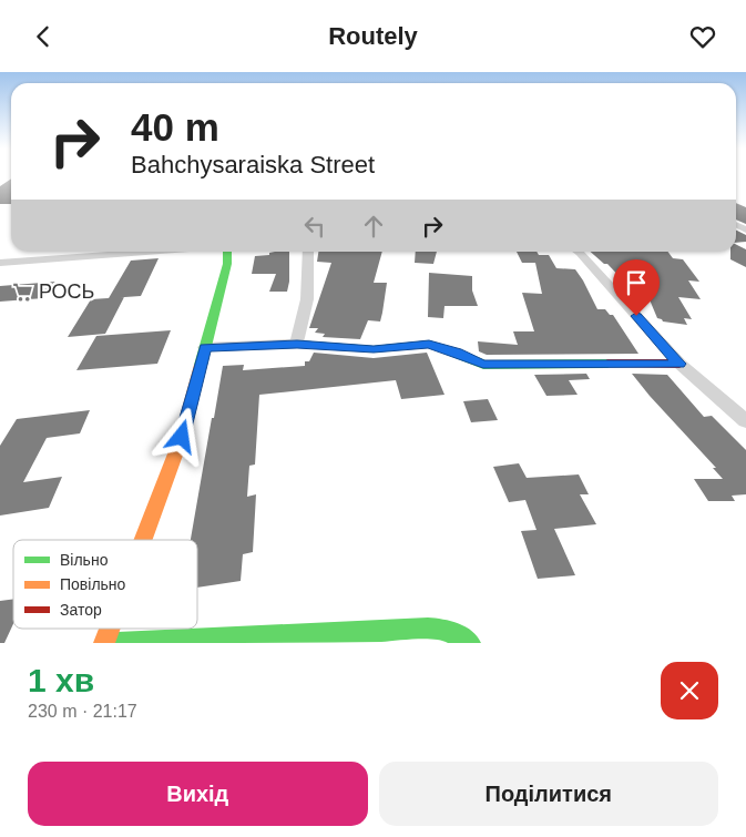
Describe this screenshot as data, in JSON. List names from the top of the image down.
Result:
{
  "places": {
    "supermarket": ["РОСЬ"]
  },
  "legend": ["Вільно", "Повільно", "Затор"],
  "page": {
    "header": "Routely",
    "turn": ["40 m", "Bahchysaraiska Street"],
    "heading": ["1 хв", "230 m · 21:17"],
    "buttons": ["Вихід", "Поділитися"]
  }
}
